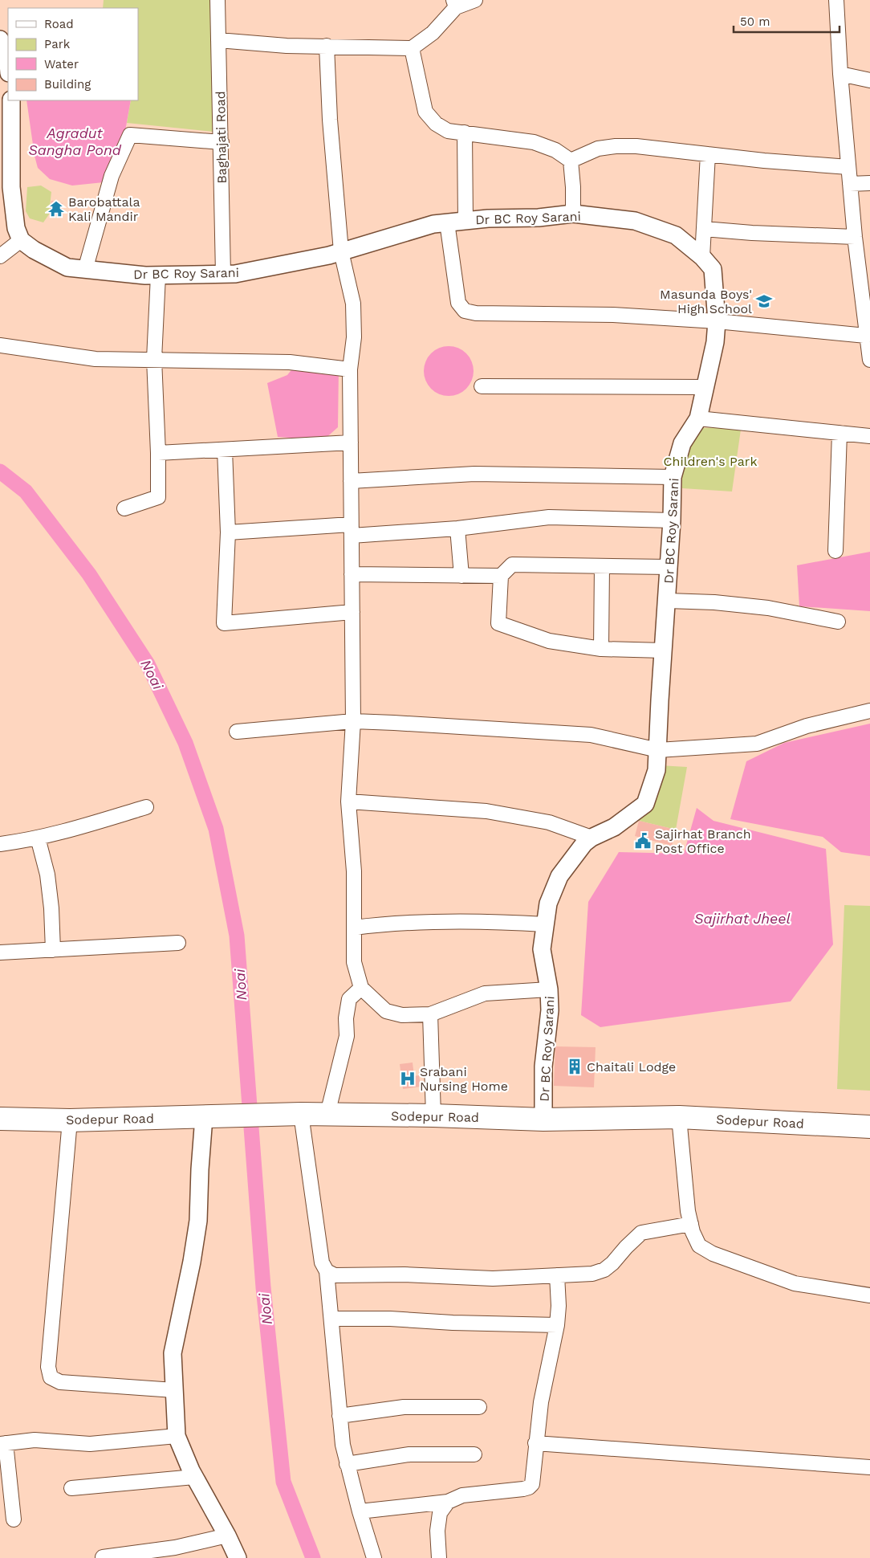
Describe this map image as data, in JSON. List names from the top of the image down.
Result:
{
  "streets": {
    "main road": ["Sodepur Road"],
    "street": ["Baghajati Road", "Dr BC Roy Sarani"]
  },
  "crossings": [
    ["Baghajati Road", "Dr BC Roy Sarani"],
    ["Dr BC Roy Sarani", "Sodepur Road"]
  ],
  "water": ["Agradut Sangha Pond", "Noai", "Sajirhat Jheel"],
  "parks": ["Children's Park"],
  "places": {
    "temple": ["Barobattala Kali Mandir"],
    "school or university": ["Masunda Boys' High School"],
    "public building": ["Sajirhat Branch Post Office"],
    "building": ["Chaitali Lodge"],
    "hospital": ["Srabani Nursing Home"]
  },
  "legend": [
    "Road",
    "Park",
    "Water",
    "Building"
  ],
  "scale_bar": "50 m"
}
